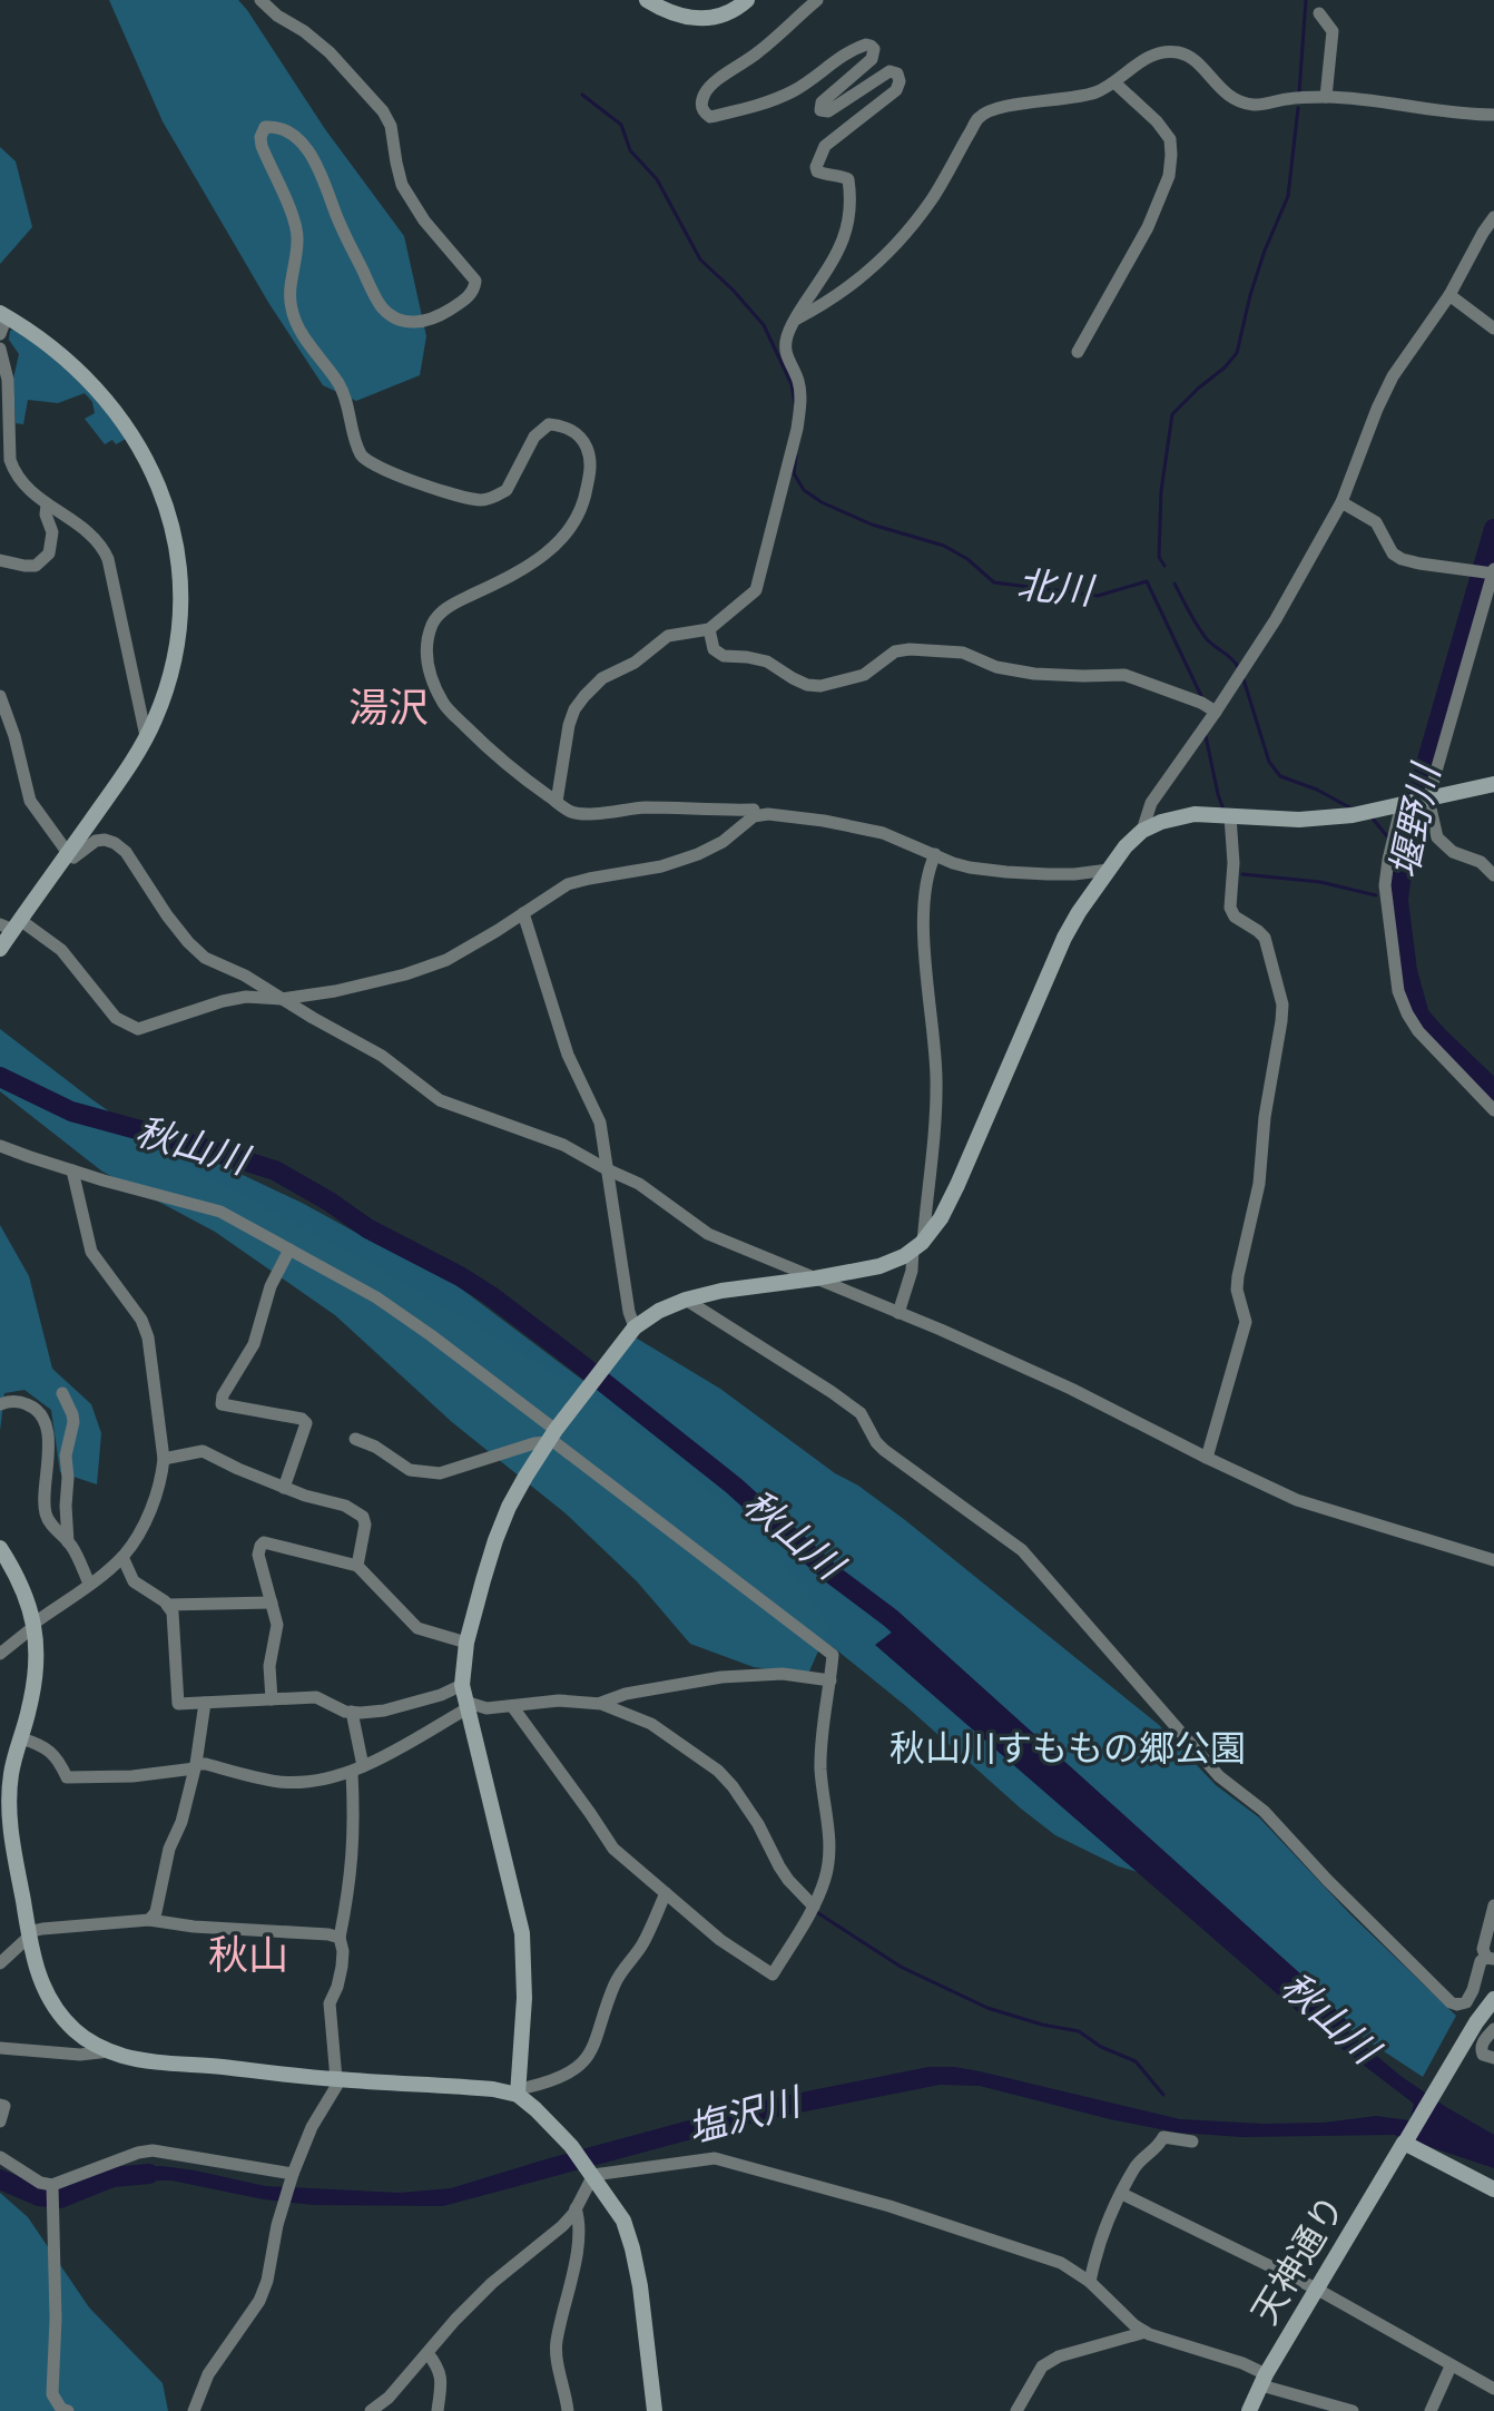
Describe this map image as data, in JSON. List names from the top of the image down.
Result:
{
  "streets": {
    "street": ["天神通り"]
  },
  "districts": ["湯沢", "秋山"],
  "water": [
    "北川",
    "堰野川",
    "秋山川",
    "塩沢川"
  ],
  "parks": ["秋山川すももの郷公園"]
}
